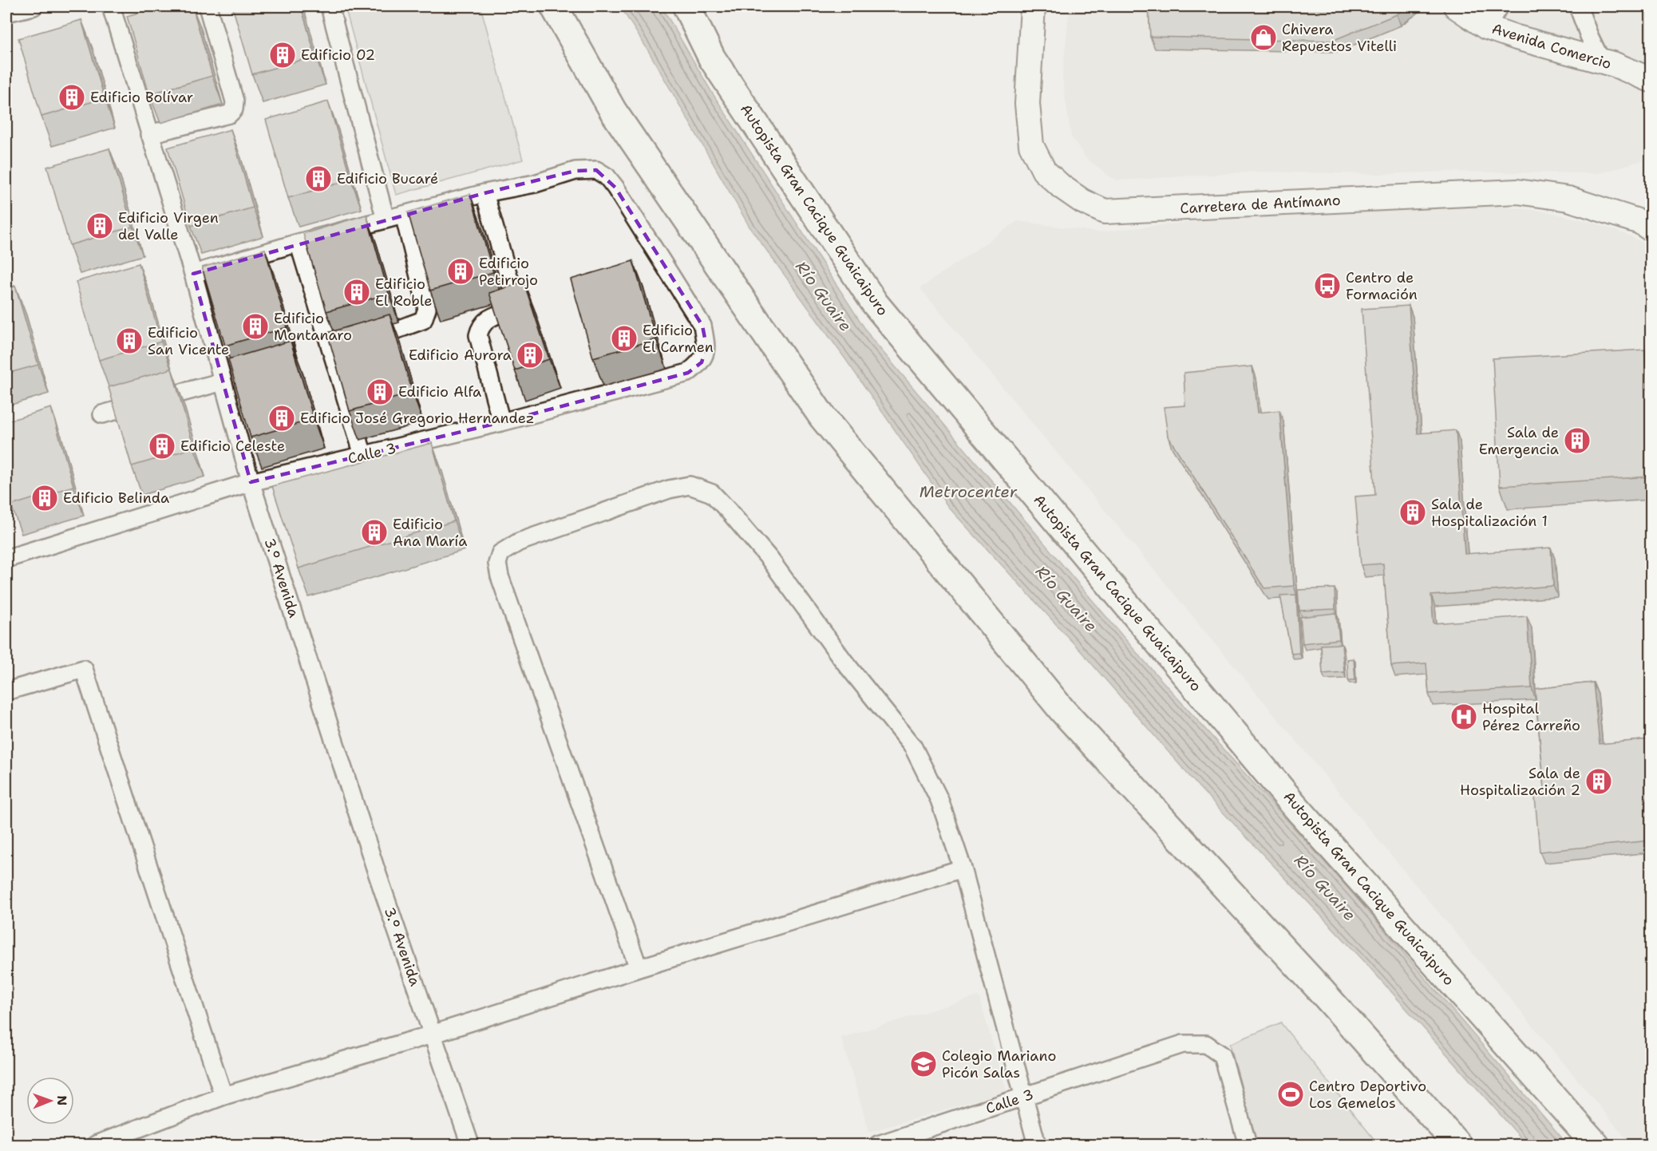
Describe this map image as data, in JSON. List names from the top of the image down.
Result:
{
  "streets": {
    "highway": ["Autopista Gran Cacique Guaicaipuro"],
    "main road": ["Avenida Comercio", "Carretera de Antímano"],
    "street": ["Calle 3", "3.° Avenida"]
  },
  "crossings": [
    ["Calle 3", "3.° Avenida"]
  ],
  "water": ["Río Guaire", "Metrocenter"],
  "places": {
    "shop": ["Chivera Repuestos Vitelli"],
    "building": [
      "Edificio 02",
      "Edificio Bolívar",
      "Edificio Bucaré",
      "Edificio Virgen del Valle",
      "Edificio Petirrojo",
      "Edificio El Roble",
      "Edificio Montanaro",
      "Edificio El Carmen",
      "Edificio San Vicente",
      "Edificio Aurora",
      "Edificio Alfa",
      "Edificio José Gregorio Hernandez",
      "Sala de Emergencia",
      "Edificio Celeste",
      "Edificio Belinda",
      "Sala de Hospitalización 1",
      "Edificio Ana María",
      "Sala de Hospitalización 2"
    ],
    "bus stop": ["Centro de Formación"],
    "hospital": ["Hospital Pérez Carreño"],
    "school or university": ["Colegio Mariano Picón Salas"],
    "sports": ["Centro Deportivo Los Gemelos"]
  },
  "north": "right"
}
